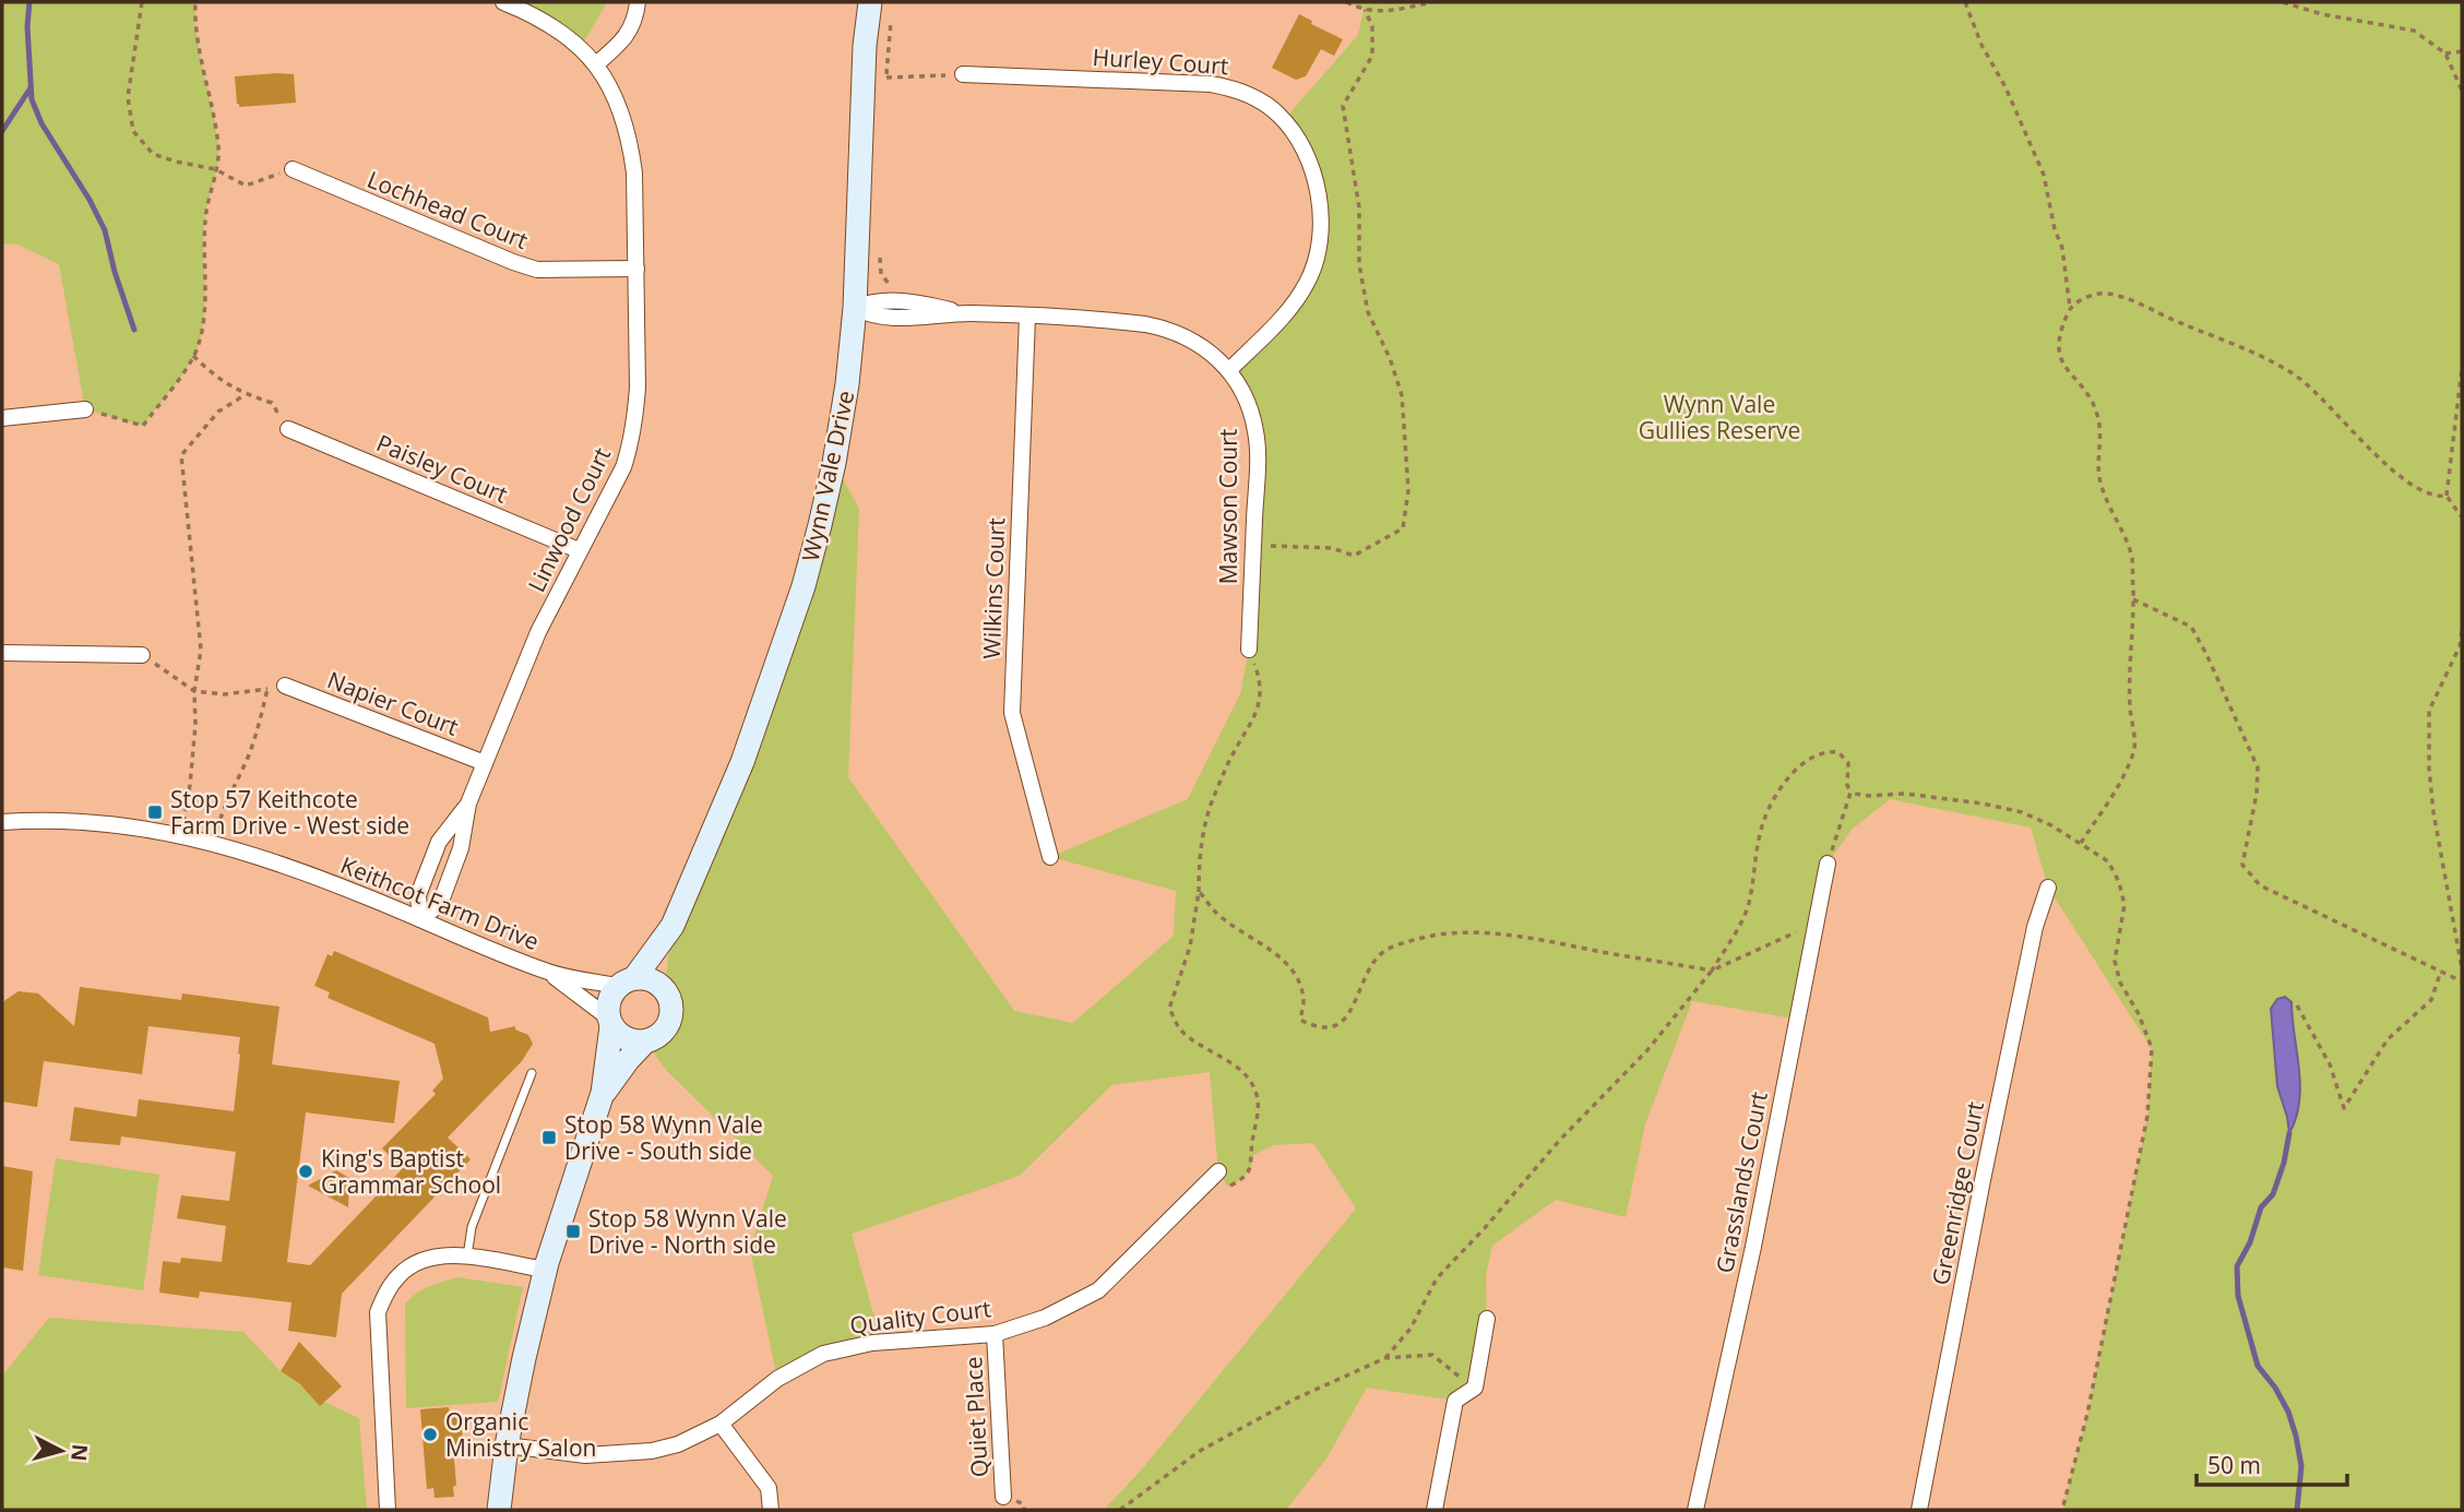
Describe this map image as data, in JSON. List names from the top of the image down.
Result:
{
  "streets": {
    "main road": ["Wynn Vale Drive"],
    "street": [
      "Hurley Court",
      "Lochhead Court",
      "Paisley Court",
      "Mawson Court",
      "Linwood Court",
      "Wilkins Court",
      "Napier Court",
      "Keithcot Farm Drive",
      "Grasslands Court",
      "Greenridge Court",
      "Quality Court",
      "Quiet Place"
    ]
  },
  "crossings": [
    ["Hurley Court", "Mawson Court"],
    ["Lochhead Court", "Linwood Court"],
    ["Paisley Court", "Linwood Court"],
    ["Wynn Vale Drive", "Mawson Court"],
    ["Wynn Vale Drive", "Keithcot Farm Drive"],
    ["Mawson Court", "Wilkins Court"],
    ["Linwood Court", "Napier Court"],
    ["Linwood Court", "Keithcot Farm Drive"],
    ["Quality Court", "Quiet Place"]
  ],
  "parks": ["Wynn Vale Gullies Reserve"],
  "places": {
    "transit": ["Stop 57 Keithcote Farm Drive - West side", "Stop 58 Wynn Vale Drive - South side", "Stop 58 Wynn Vale Drive - North side"],
    "other": ["King's Baptist Grammar School", "Organic Ministry Salon"]
  },
  "scale_bar": "50 m",
  "north": "right"
}
